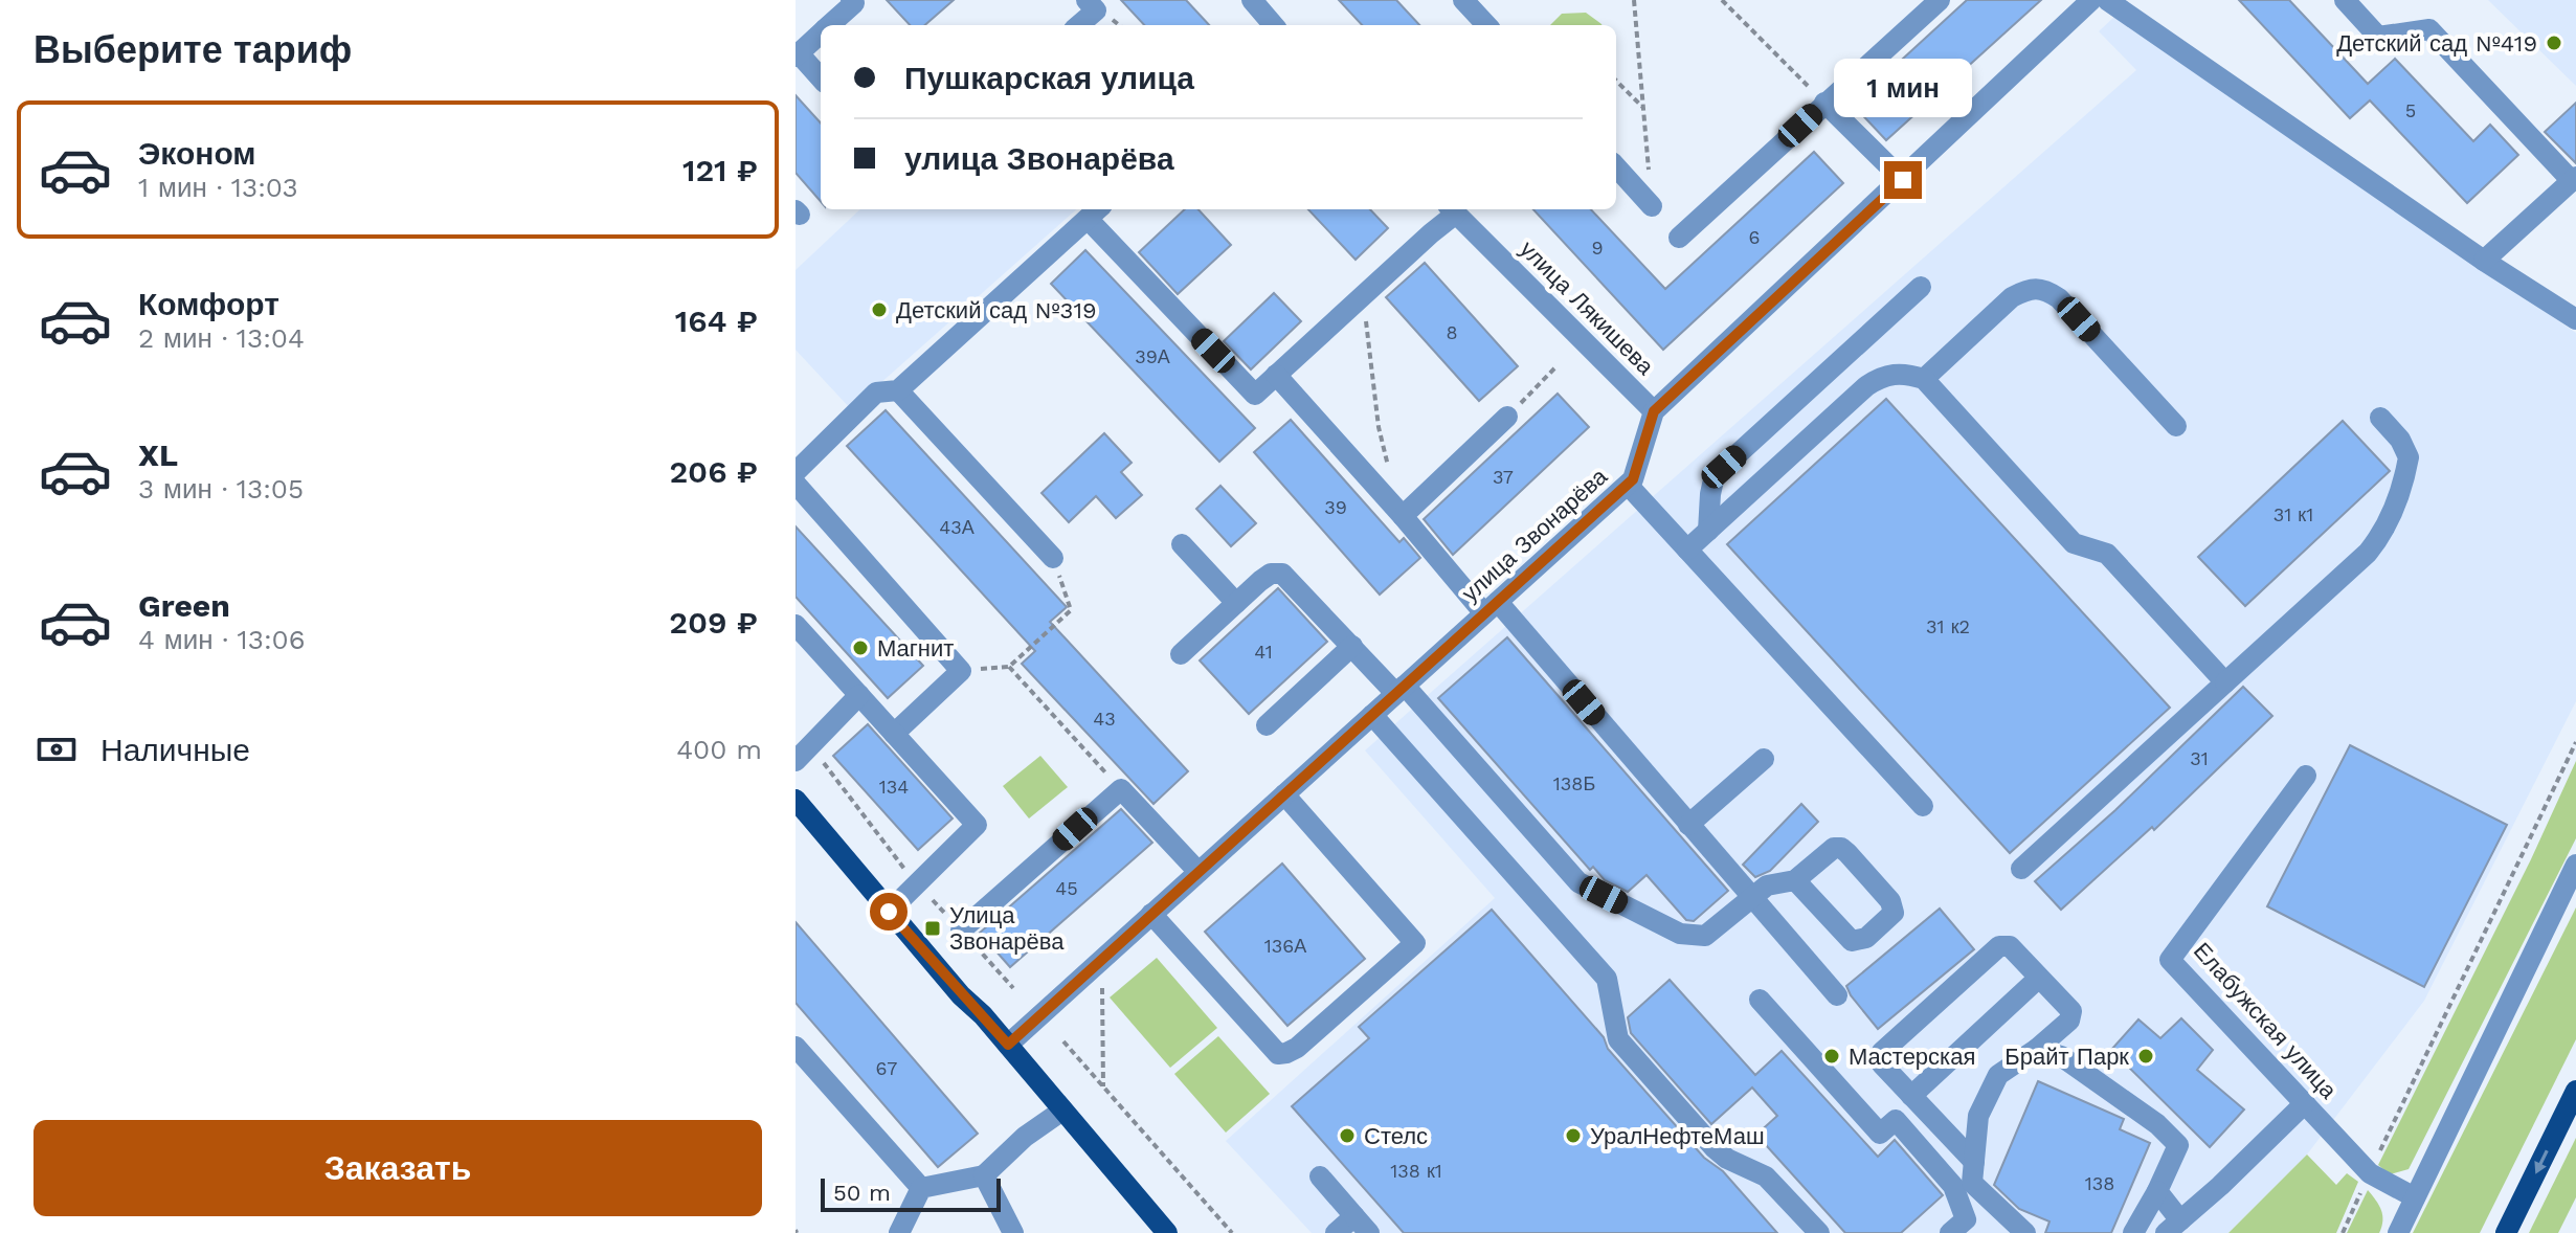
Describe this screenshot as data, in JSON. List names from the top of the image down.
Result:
{
  "streets": {
    "street": ["улица Лякишева", "улица Звонарёва", "Елабужская улица"]
  },
  "crossings": [
    ["улица Лякишева", "улица Звонарёва"]
  ],
  "places": {
    "other": [
      "Детский сад №419",
      "Детский сад №319",
      "Магнит",
      "Мастерская",
      "Брайт Парк",
      "Стелс",
      "УралНефтеМаш"
    ],
    "transit": ["Улица Звонарёва"]
  },
  "house_numbers": [
    "5",
    "6",
    "9",
    "8",
    "39А",
    "37",
    "39",
    "31 к1",
    "43А",
    "31 к2",
    "41",
    "43",
    "31",
    "138Б",
    "134",
    "45",
    "136А",
    "67",
    "138 к1",
    "138"
  ],
  "scale_bar": "50 m",
  "page": {
    "heading": "Выберите тариф",
    "banner": ["Пушкарская улица", "улица Звонарёва"],
    "bubble": "1 мин",
    "list": [
      {
        "name": "Эконом",
        "note": "1 мин · 13:03",
        "value": "121 ₽"
      },
      {
        "name": "Комфорт",
        "note": "2 мин · 13:04",
        "value": "164 ₽"
      },
      {
        "name": "XL",
        "note": "3 мин · 13:05",
        "value": "206 ₽"
      },
      {
        "name": "Green",
        "note": "4 мин · 13:06",
        "value": "209 ₽"
      }
    ],
    "pay": ["Наличные", "400 m"],
    "buttons": "Заказать",
    "scale": "50 m"
  }
}
